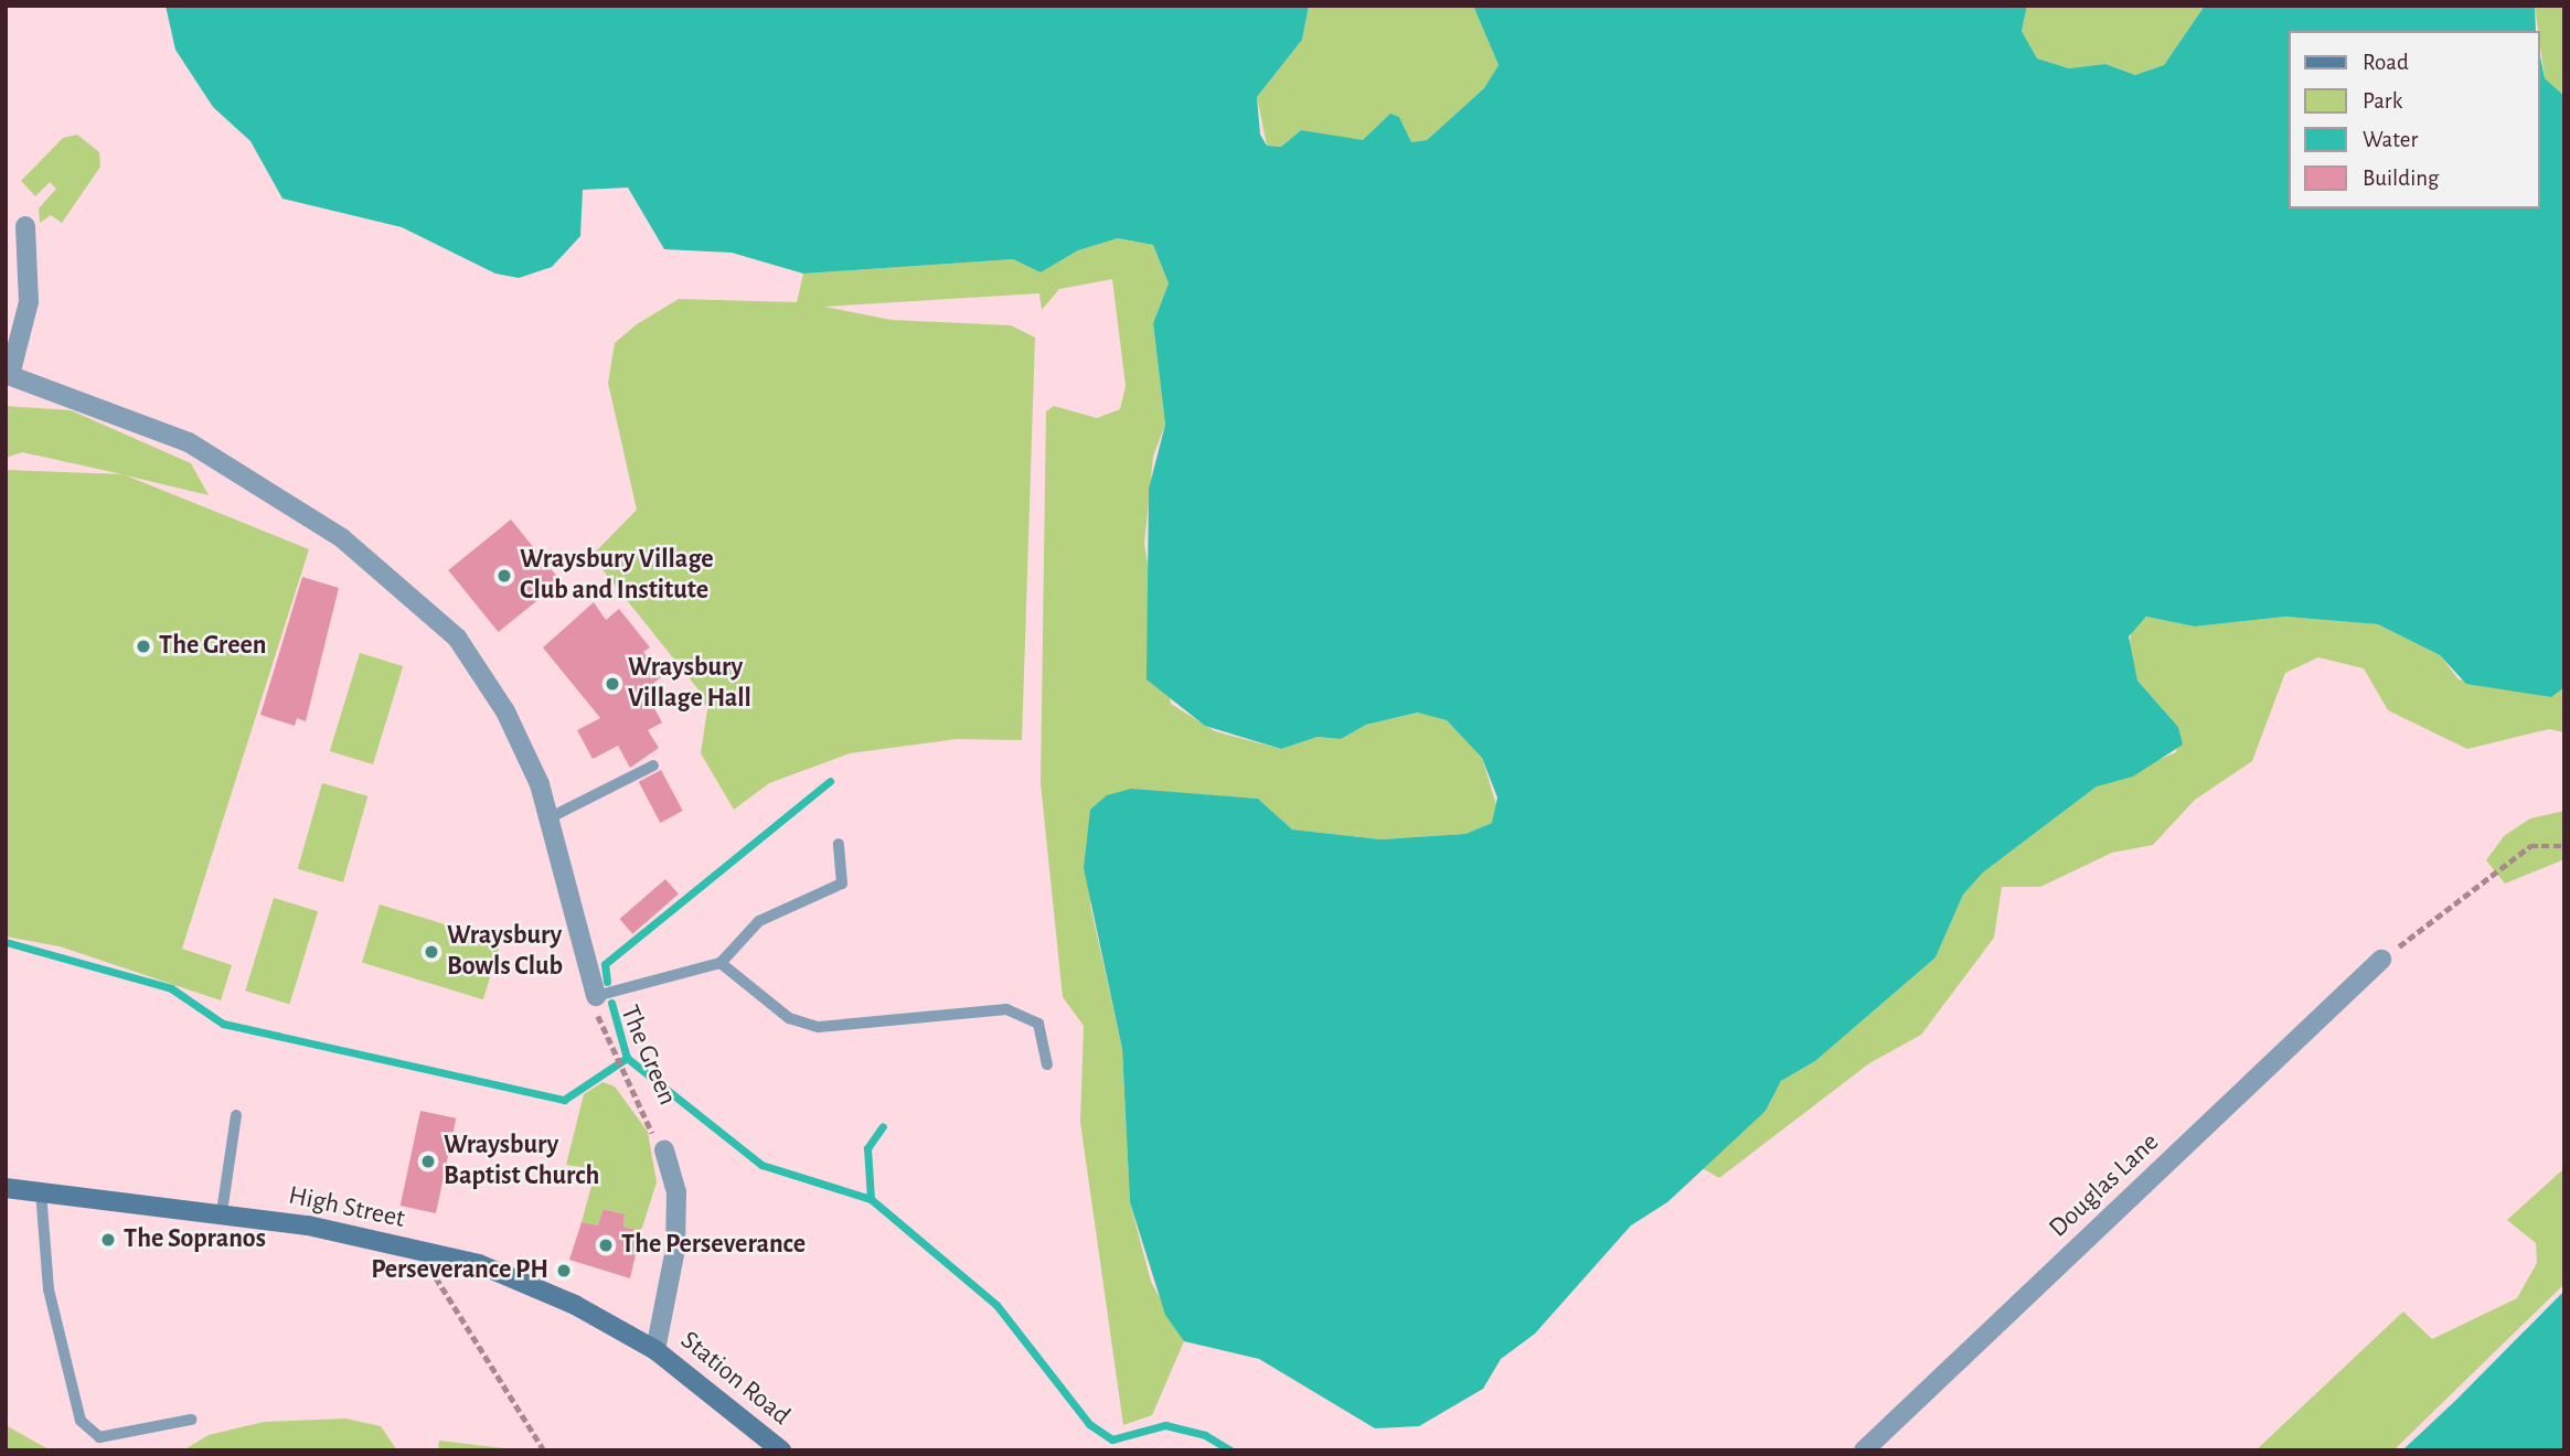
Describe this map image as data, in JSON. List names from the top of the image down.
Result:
{
  "streets": {
    "street": [
      "The Green",
      "Douglas Lane",
      "High Street",
      "Station Road"
    ]
  },
  "crossings": [
    ["High Street", "Station Road"]
  ],
  "places": [
    "Wraysbury Village Club and Institute",
    "The Green",
    "Wraysbury Village Hall",
    "Wraysbury Bowls Club",
    "Wraysbury Baptist Church",
    "The Sopranos",
    "The Perseverance",
    "Perseverance PH"
  ],
  "legend": [
    "Road",
    "Park",
    "Water",
    "Building"
  ]
}
